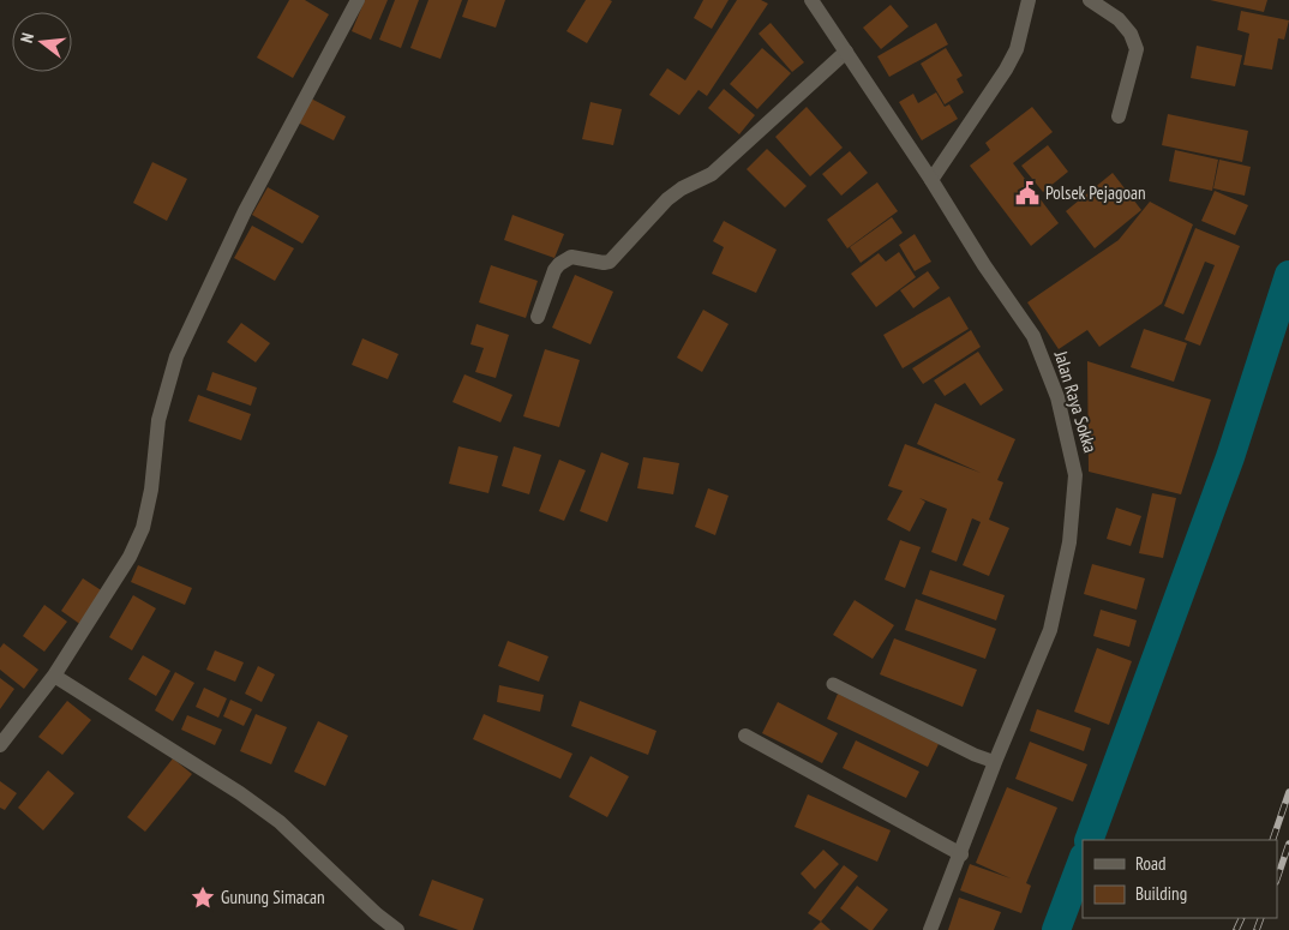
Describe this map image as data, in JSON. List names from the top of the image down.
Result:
{
  "streets": {
    "street": ["Jalan Raya Sokka"]
  },
  "places": {
    "public building": ["Polsek Pejagoan"],
    "place": ["Gunung Simacan"]
  },
  "legend": ["Road", "Building"],
  "north": "left"
}
